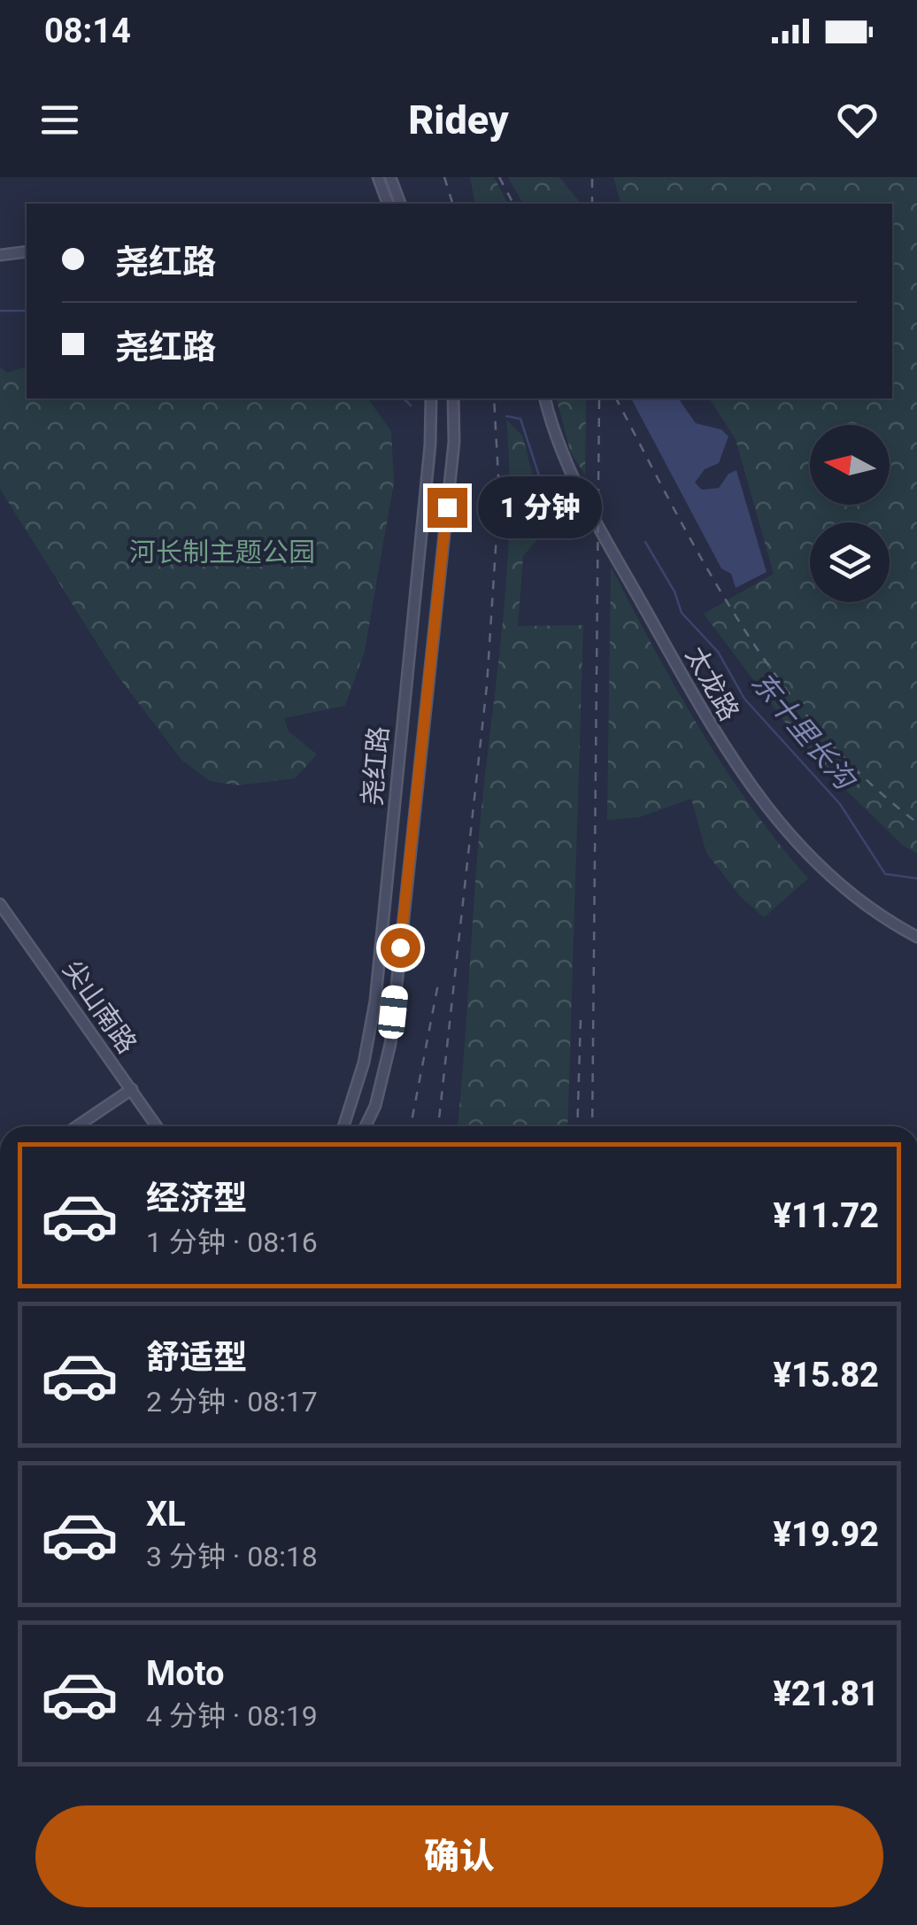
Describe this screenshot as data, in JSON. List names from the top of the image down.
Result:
{
  "streets": {
    "main road": ["太龙路", "尧红路", "尖山南路"]
  },
  "water": ["东十里长沟"],
  "parks": ["河长制主题公园"],
  "north": "left",
  "page": {
    "status": "08:14",
    "header": "Ridey",
    "banner": ["尧红路", "尧红路"],
    "bubble": "1 分钟",
    "list": [
      {
        "name": "经济型",
        "note": "1 分钟 · 08:16",
        "value": "¥11.72"
      },
      {
        "name": "舒适型",
        "note": "2 分钟 · 08:17",
        "value": "¥15.82"
      },
      {
        "name": "XL",
        "note": "3 分钟 · 08:18",
        "value": "¥19.92"
      },
      {
        "name": "Moto",
        "note": "4 分钟 · 08:19",
        "value": "¥21.81"
      }
    ],
    "buttons": "确认"
  }
}
